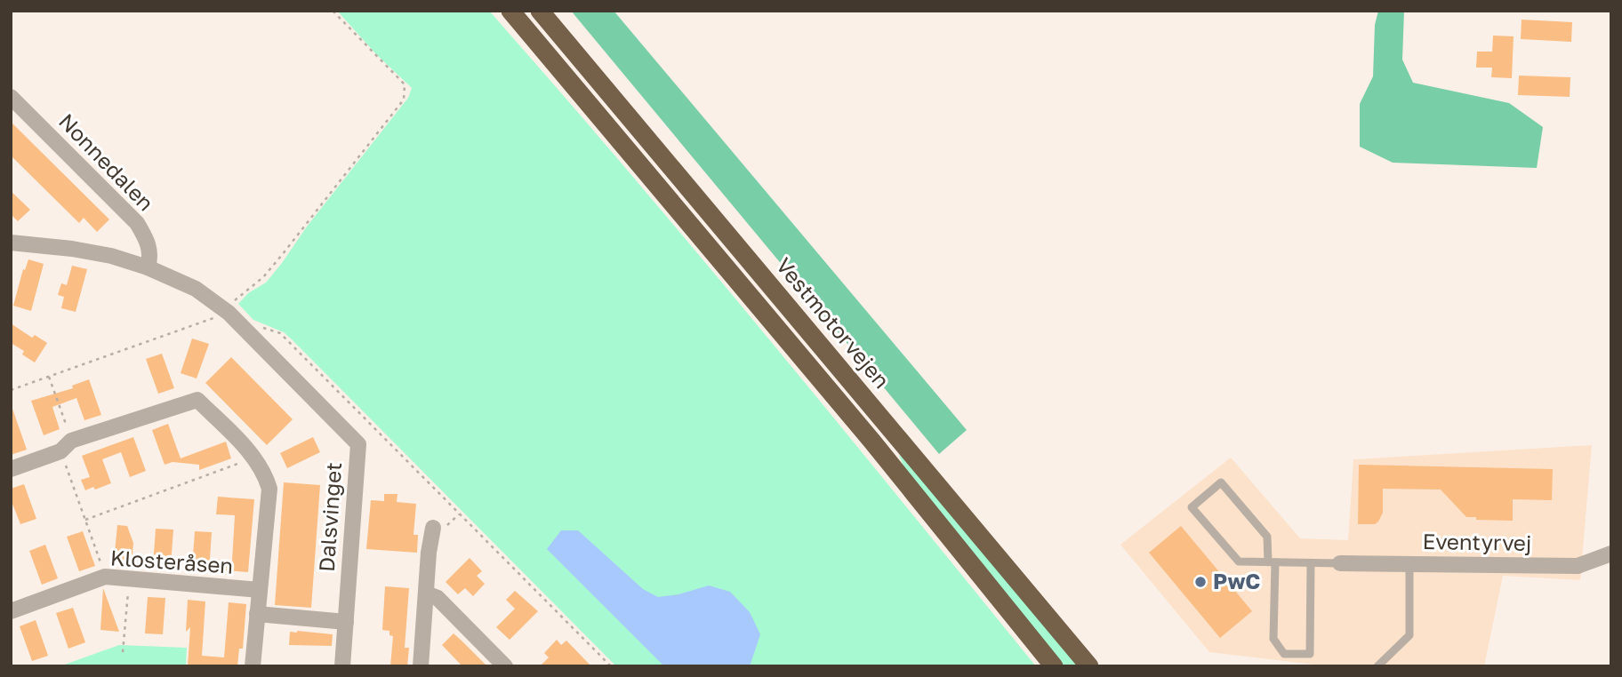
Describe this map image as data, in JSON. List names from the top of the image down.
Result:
{
  "streets": {
    "highway": ["Vestmotorvejen"],
    "street": [
      "Nonnedalen",
      "Dalsvinget",
      "Eventyrvej",
      "Klosteråsen"
    ]
  },
  "places": ["PwC"]
}
